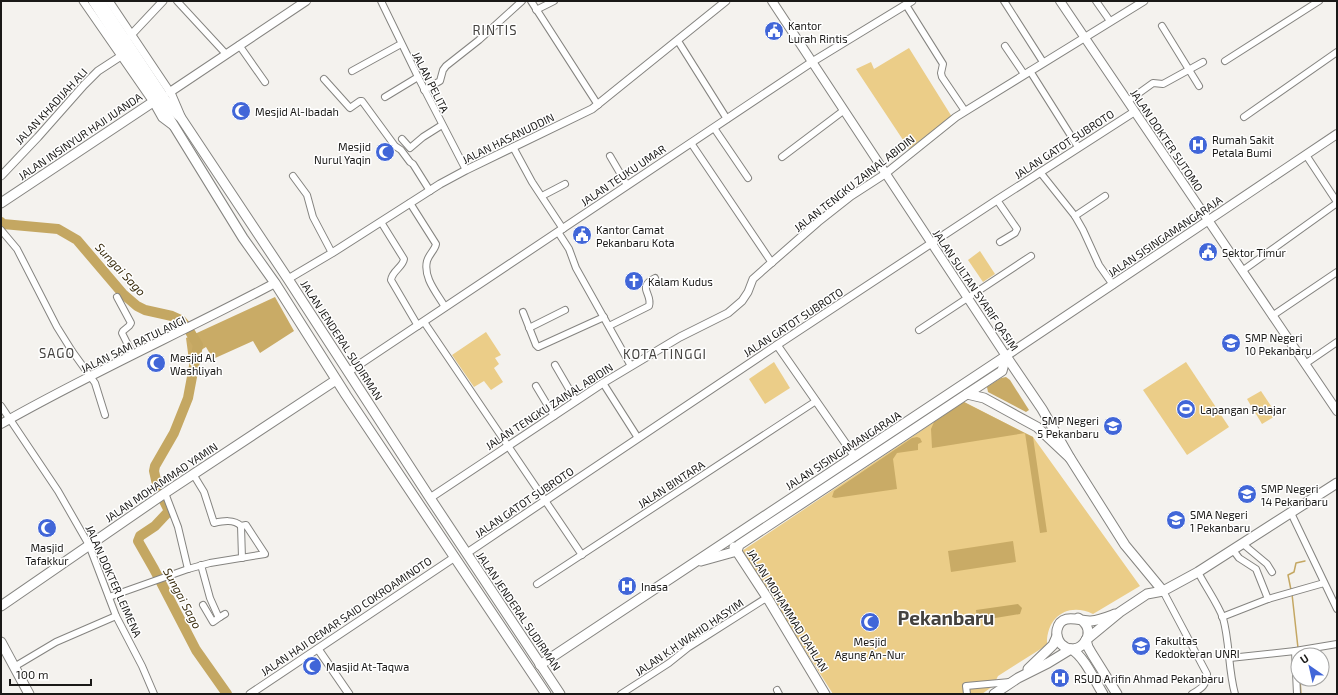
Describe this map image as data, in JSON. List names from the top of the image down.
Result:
{
  "streets": {
    "main road": [
      "JALAN INSINYUR HAJI JUANDA",
      "JALAN DOKTER SUTOMO",
      "JALAN SISINGAMANGARAJA",
      "JALAN SULTAN SYARIF QASIM",
      "JALAN JENDERAL SUDIRMAN",
      "JALAN SAM RATULANGI",
      "JALAN MOHAMMAD YAMIN",
      "JALAN MOHAMMAD DAHLAN"
    ],
    "street": [
      "JALAN PELITA",
      "JALAN KHADIJAH ALI",
      "JALAN HASANUDDIN",
      "JALAN GATOT SUBROTO",
      "JALAN TEUKU UMAR",
      "JALAN TENGKU ZAINAL ABIDIN",
      "JALAN BINTARA",
      "JALAN DOKTER LEIMENA",
      "JALAN HAJI OEMAR SAID COKROAMINOTO",
      "JALAN K.H WAHID HASYIM"
    ]
  },
  "crossings": [
    ["JALAN PELITA", "JALAN HASANUDDIN"],
    ["JALAN HASANUDDIN", "JALAN JENDERAL SUDIRMAN"],
    ["JALAN DOKTER SUTOMO", "JALAN GATOT SUBROTO"],
    ["JALAN DOKTER SUTOMO", "JALAN TENGKU ZAINAL ABIDIN"],
    ["JALAN DOKTER SUTOMO", "JALAN SISINGAMANGARAJA"],
    ["JALAN GATOT SUBROTO", "JALAN SULTAN SYARIF QASIM"],
    ["JALAN GATOT SUBROTO", "JALAN JENDERAL SUDIRMAN"],
    ["JALAN TEUKU UMAR", "JALAN SULTAN SYARIF QASIM"],
    ["JALAN TEUKU UMAR", "JALAN JENDERAL SUDIRMAN"],
    ["JALAN TEUKU UMAR", "JALAN MOHAMMAD YAMIN"],
    ["JALAN TENGKU ZAINAL ABIDIN", "JALAN SULTAN SYARIF QASIM"],
    ["JALAN TENGKU ZAINAL ABIDIN", "JALAN JENDERAL SUDIRMAN"],
    ["JALAN SISINGAMANGARAJA", "JALAN SULTAN SYARIF QASIM"],
    ["JALAN SISINGAMANGARAJA", "JALAN JENDERAL SUDIRMAN"],
    ["JALAN SISINGAMANGARAJA", "JALAN MOHAMMAD DAHLAN"],
    ["JALAN JENDERAL SUDIRMAN", "JALAN SAM RATULANGI"],
    ["JALAN JENDERAL SUDIRMAN", "JALAN MOHAMMAD YAMIN"],
    ["JALAN JENDERAL SUDIRMAN", "JALAN HAJI OEMAR SAID COKROAMINOTO"],
    ["JALAN SAM RATULANGI", "JALAN DOKTER LEIMENA"],
    ["JALAN MOHAMMAD YAMIN", "JALAN DOKTER LEIMENA"],
    ["JALAN MOHAMMAD DAHLAN", "JALAN K.H WAHID HASYIM"]
  ],
  "districts": [
    "RINTIS",
    "SAGO",
    "KOTA TINGGI",
    "Pekanbaru"
  ],
  "water": ["Sungai Sago"],
  "places": {
    "public building": ["Kantor Lurah Rintis", "Kantor Camat Pekanbaru Kota", "Sektor Timur"],
    "mosque": [
      "Mesjid Al-Ibadah",
      "Mesjid Nurul Yaqin",
      "Mesjid Al Washliyah",
      "Masjid Tafakkur",
      "Mesjid Agung An-Nur",
      "Masjid At-Taqwa"
    ],
    "hospital": ["Rumah Sakit Petala Bumi", "Inasa", "RSUD Arifin Ahmad Pekanbaru"],
    "church": ["Kalam Kudus"],
    "school or university": [
      "SMP Negeri 10 Pekanbaru",
      "SMP Negeri 5 Pekanbaru",
      "SMP Negeri 14 Pekanbaru",
      "SMA Negeri 1 Pekanbaru",
      "Fakultas Kedokteran UNRI"
    ],
    "sports": ["Lapangan Pelajar"]
  },
  "scale_bar": "100 m",
  "north": "top left"
}
